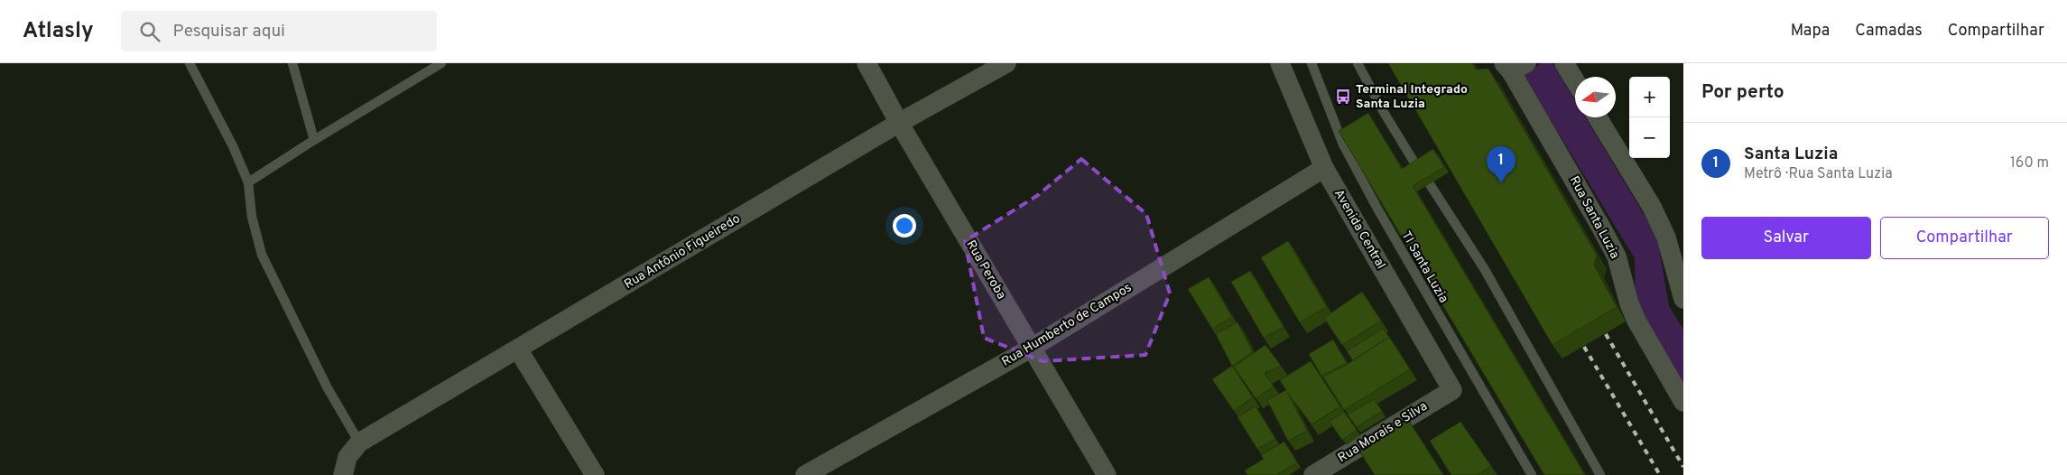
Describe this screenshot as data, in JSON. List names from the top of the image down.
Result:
{
  "streets": {
    "street": [
      "Rua Santa Luzia",
      "Avenida Central",
      "Rua Antônio Figueiredo",
      "Rua Peroba",
      "Rua Humberto de Campos",
      "Rua Morais e Silva"
    ],
    "lane": ["TI Santa Luzia"]
  },
  "crossings": [
    ["Avenida Central", "Rua Humberto de Campos"],
    ["Avenida Central", "Rua Morais e Silva"],
    ["Rua Antônio Figueiredo", "Rua Peroba"],
    ["Rua Peroba", "Rua Humberto de Campos"]
  ],
  "places": {
    "bus stop": ["Terminal Integrado Santa Luzia"]
  },
  "north": "left",
  "page": {
    "header": "Atlasly",
    "search": "Pesquisar aqui",
    "nav": ["Mapa", "Camadas", "Compartilhar"],
    "heading": "Por perto",
    "map_buttons": ["+", "−"],
    "list": [
      {
        "mark": "1",
        "name": "Santa Luzia",
        "note": "Metrô · Rua Santa Luzia",
        "value": "160 m"
      }
    ],
    "pins": "1",
    "buttons": ["Salvar", "Compartilhar"]
  }
}
